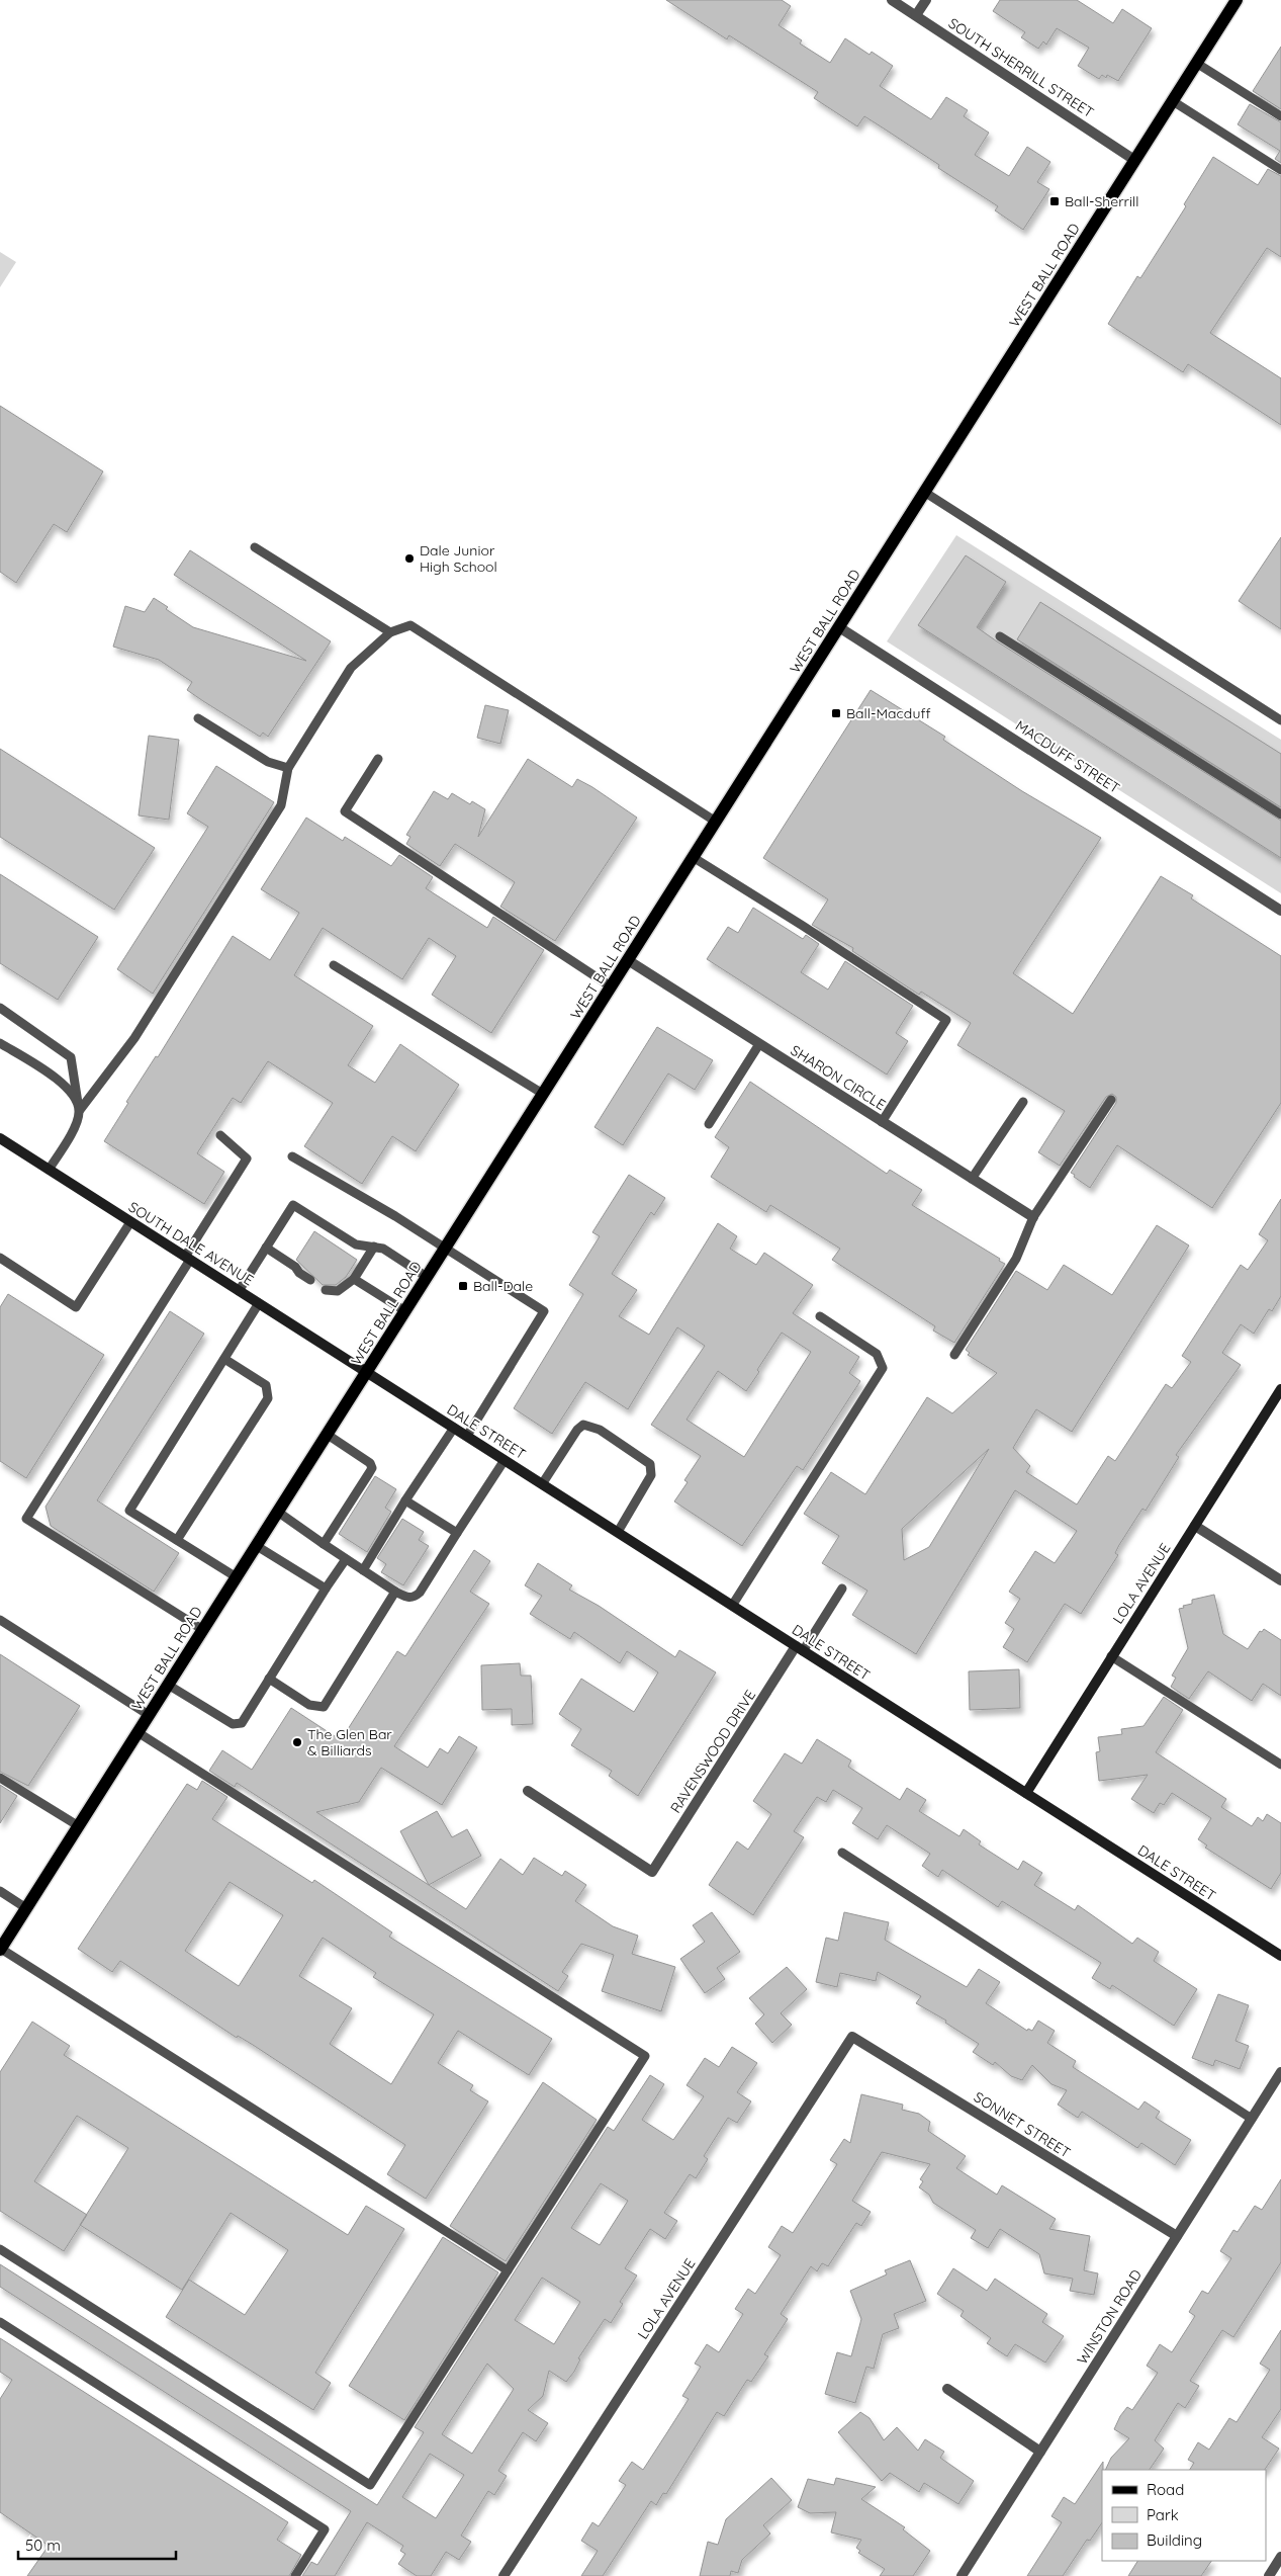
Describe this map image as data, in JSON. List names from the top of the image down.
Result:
{
  "streets": {
    "main road": ["WEST BALL ROAD"],
    "street": [
      "SOUTH SHERRILL STREET",
      "MACDUFF STREET",
      "SHARON CIRCLE",
      "SOUTH DALE AVENUE",
      "DALE STREET",
      "LOLA AVENUE",
      "RAVENSWOOD DRIVE",
      "SONNET STREET",
      "WINSTON ROAD"
    ]
  },
  "crossings": [
    ["SOUTH SHERRILL STREET", "WEST BALL ROAD"],
    ["WEST BALL ROAD", "MACDUFF STREET"],
    ["WEST BALL ROAD", "SHARON CIRCLE"],
    ["WEST BALL ROAD", "SOUTH DALE AVENUE"],
    ["WEST BALL ROAD", "DALE STREET"],
    ["SOUTH DALE AVENUE", "DALE STREET"],
    ["DALE STREET", "LOLA AVENUE"],
    ["DALE STREET", "RAVENSWOOD DRIVE"],
    ["LOLA AVENUE", "SONNET STREET"],
    ["SONNET STREET", "WINSTON ROAD"]
  ],
  "places": {
    "transit": ["Ball-Sherrill", "Ball-Macduff", "Ball-Dale"],
    "other": ["Dale Junior High School", "The Glen Bar & Billiards"]
  },
  "legend": ["Road", "Park", "Building"],
  "scale_bar": "50 m"
}
